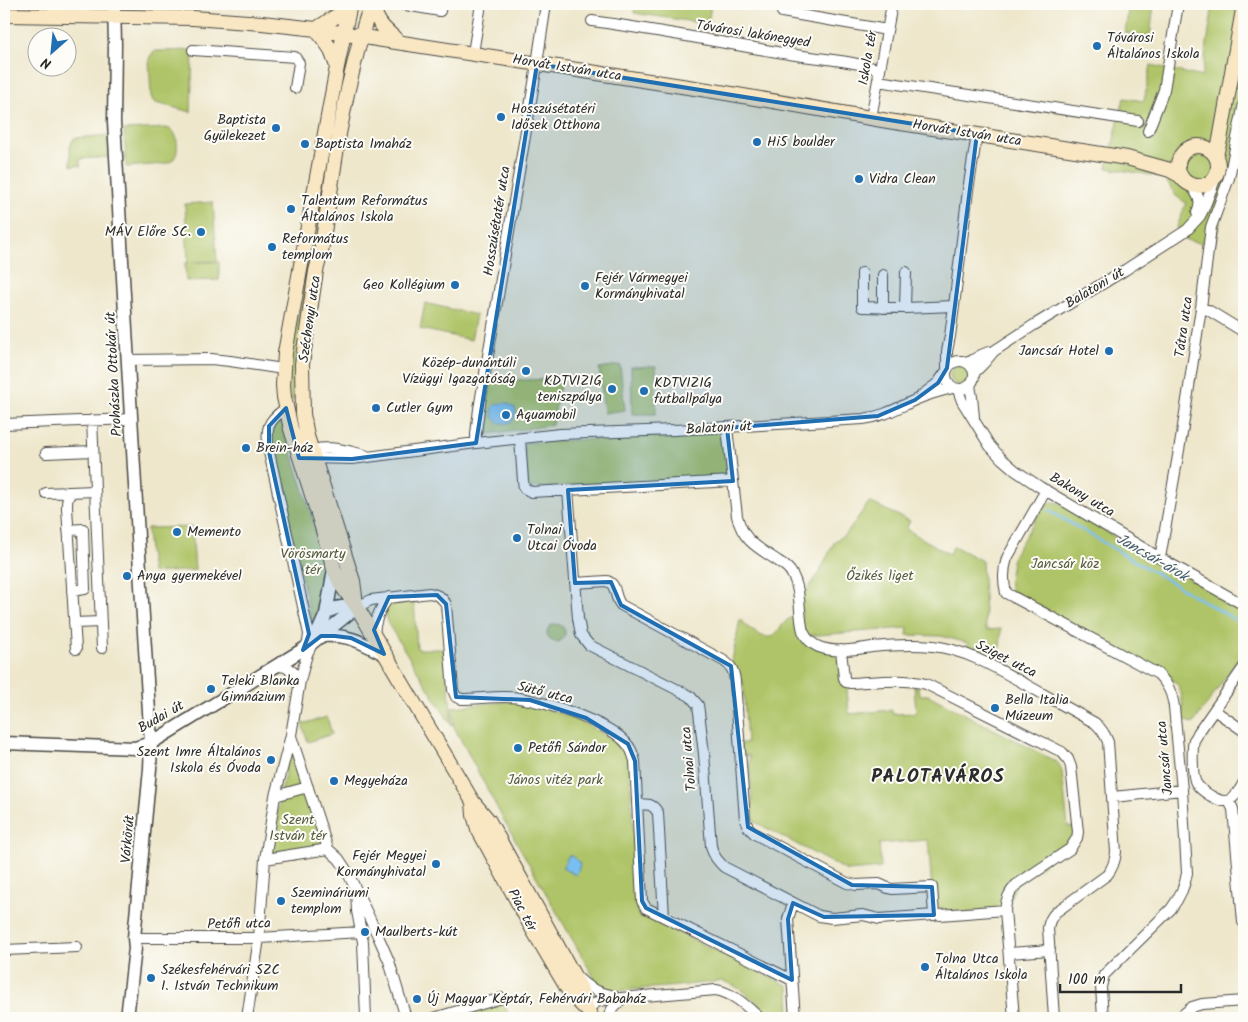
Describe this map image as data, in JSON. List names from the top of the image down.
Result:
{
  "streets": {
    "main road": ["Horvát István utca", "Széchenyi utca", "Piac tér"],
    "street": [
      "Tóvárosi lakónegyed",
      "Iskola tér",
      "Hosszúsétatér utca",
      "Balatoni út",
      "Tátra utca",
      "Prohászka Ottokár út",
      "Bakony utca",
      "Sziget utca",
      "Sütő utca",
      "Budai út",
      "Jancsár utca",
      "Tolnai utca",
      "Várkörút",
      "Petőfi utca"
    ]
  },
  "crossings": [
    ["Tóvárosi lakónegyed", "Iskola tér"],
    ["Iskola tér", "Horvát István utca"],
    ["Horvát István utca", "Hosszúsétatér utca"],
    ["Horvát István utca", "Balatoni út"],
    ["Horvát István utca", "Széchenyi utca"],
    ["Horvát István utca", "Prohászka Ottokár út"],
    ["Hosszúsétatér utca", "Balatoni út"],
    ["Balatoni út", "Széchenyi utca"],
    ["Balatoni út", "Bakony utca"],
    ["Balatoni út", "Sziget utca"],
    ["Tátra utca", "Bakony utca"],
    ["Prohászka Ottokár út", "Budai út"],
    ["Prohászka Ottokár út", "Várkörút"],
    ["Bakony utca", "Jancsár utca"],
    ["Sütő utca", "Budai út"],
    ["Sütő utca", "Piac tér"],
    ["Budai út", "Várkörút"],
    ["Budai út", "Piac tér"],
    ["Várkörút", "Petőfi utca"]
  ],
  "districts": ["PALOTAVÁROS"],
  "water": ["Jancsár-árok"],
  "parks": [
    "Vörösmarty tér",
    "Jancsár köz",
    "Őzikés liget",
    "János vitéz park",
    "Szent István tér"
  ],
  "places": [
    "Tóvárosi Általános Iskola",
    "Hosszúsétatéri Idősek Otthona",
    "Baptista Gyülekezet",
    "Hi5 boulder",
    "Baptista Imaház",
    "Vidra Clean",
    "Talentum Református Általános Iskola",
    "MÁV Előre SC.",
    "Református templom",
    "Geo Kollégium",
    "Fejér Vármegyei Kormányhivatal",
    "Jancsár Hotel",
    "Közép-dunántúli Vízügyi Igazgatóság",
    "KDTVIZIG teniszpálya",
    "KDTVIZIG futballpálya",
    "Cutler Gym",
    "Aquamobil",
    "Brein-ház",
    "Memento",
    "Tolnai Utcai Óvoda",
    "Anya gyermekével",
    "Teleki Blanka Gimnázium",
    "Bella Italia Múzeum",
    "Petőfi Sándor",
    "Szent Imre Általános Iskola és Óvoda",
    "Megyeháza",
    "Fejér Megyei Kormányhivatal",
    "Szemináriumi templom",
    "Maulberts-kút",
    "Tolna Utca Általános Iskola",
    "Székesfehérvári SZC I. István Technikum",
    "Új Magyar Képtár, Fehérvári Babaház"
  ],
  "scale_bar": "100 m",
  "north": "bottom left"
}
